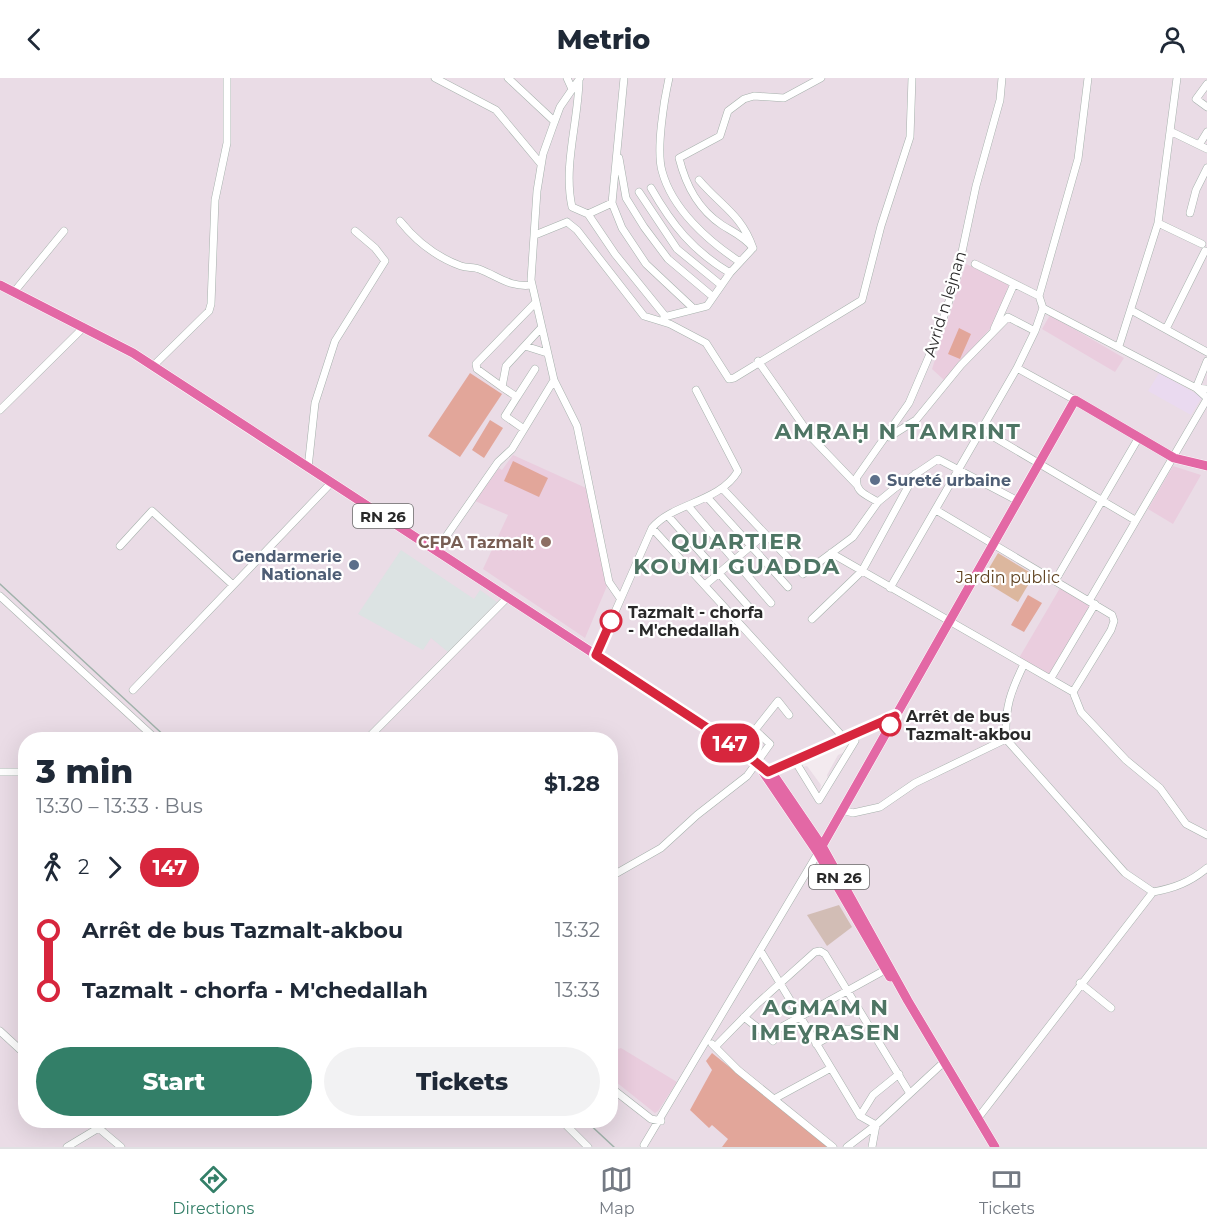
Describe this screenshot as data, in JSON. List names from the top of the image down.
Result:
{
  "streets": {
    "main road": ["RN 26"],
    "street": ["Avrid n lejnan"]
  },
  "districts": ["AMṚAḤ N TAMRINT", "QUARTIER KOUMI GUADDA", "AGMAM N IMEƔRASEN"],
  "parks": ["Jardin public"],
  "places": [
    "Sureté urbaine",
    "CFPA Tazmalt",
    "Gendarmerie Nationale",
    "Tazmalt - chorfa - M'chedallah",
    "Arrêt de bus Tazmalt-akbou"
  ],
  "lines": ["bus line 147"],
  "page": {
    "header": "Metrio",
    "on_map": "147",
    "heading": ["3 min", "13:30 – 13:33 · Bus", "$1.28"],
    "legs": ["2", "147"],
    "list": [
      {
        "name": "Arrêt de bus Tazmalt-akbou",
        "value": "13:32"
      },
      {
        "name": "Tazmalt - chorfa - M'chedallah",
        "value": "13:33"
      }
    ],
    "buttons": ["Start", "Tickets"],
    "tabs": ["Directions", "Map", "Tickets"]
  }
}
